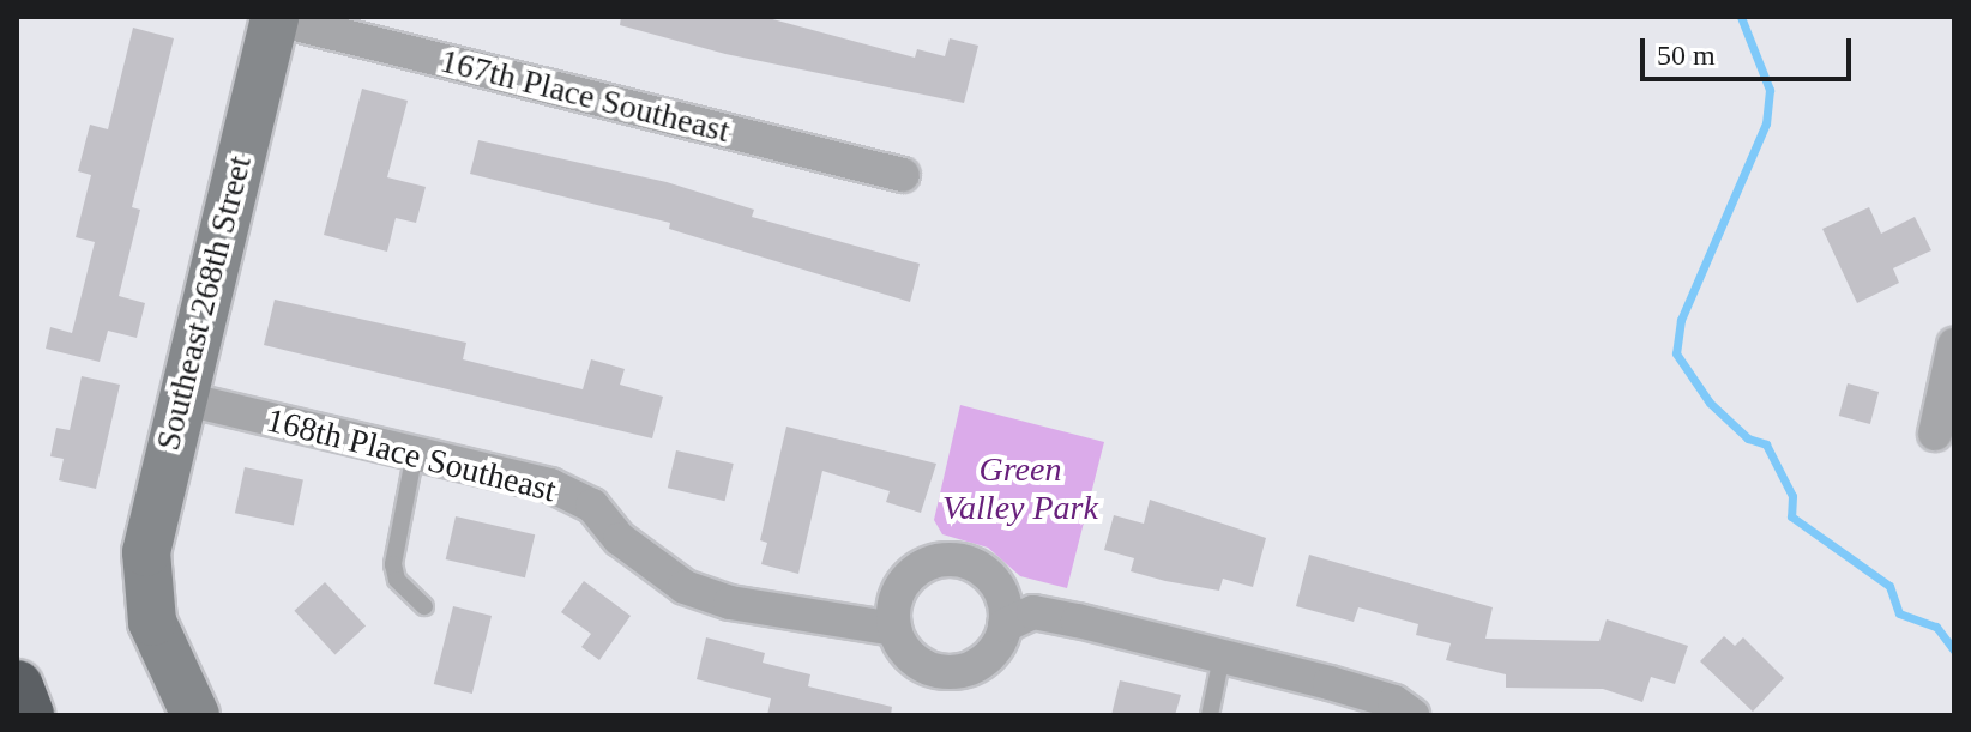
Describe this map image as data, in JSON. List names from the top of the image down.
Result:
{
  "streets": {
    "street": ["167th Place Southeast", "Southeast 268th Street", "168th Place Southeast"]
  },
  "crossings": [
    ["167th Place Southeast", "Southeast 268th Street"],
    ["Southeast 268th Street", "168th Place Southeast"]
  ],
  "parks": ["Green Valley Park"],
  "scale_bar": "50 m"
}
